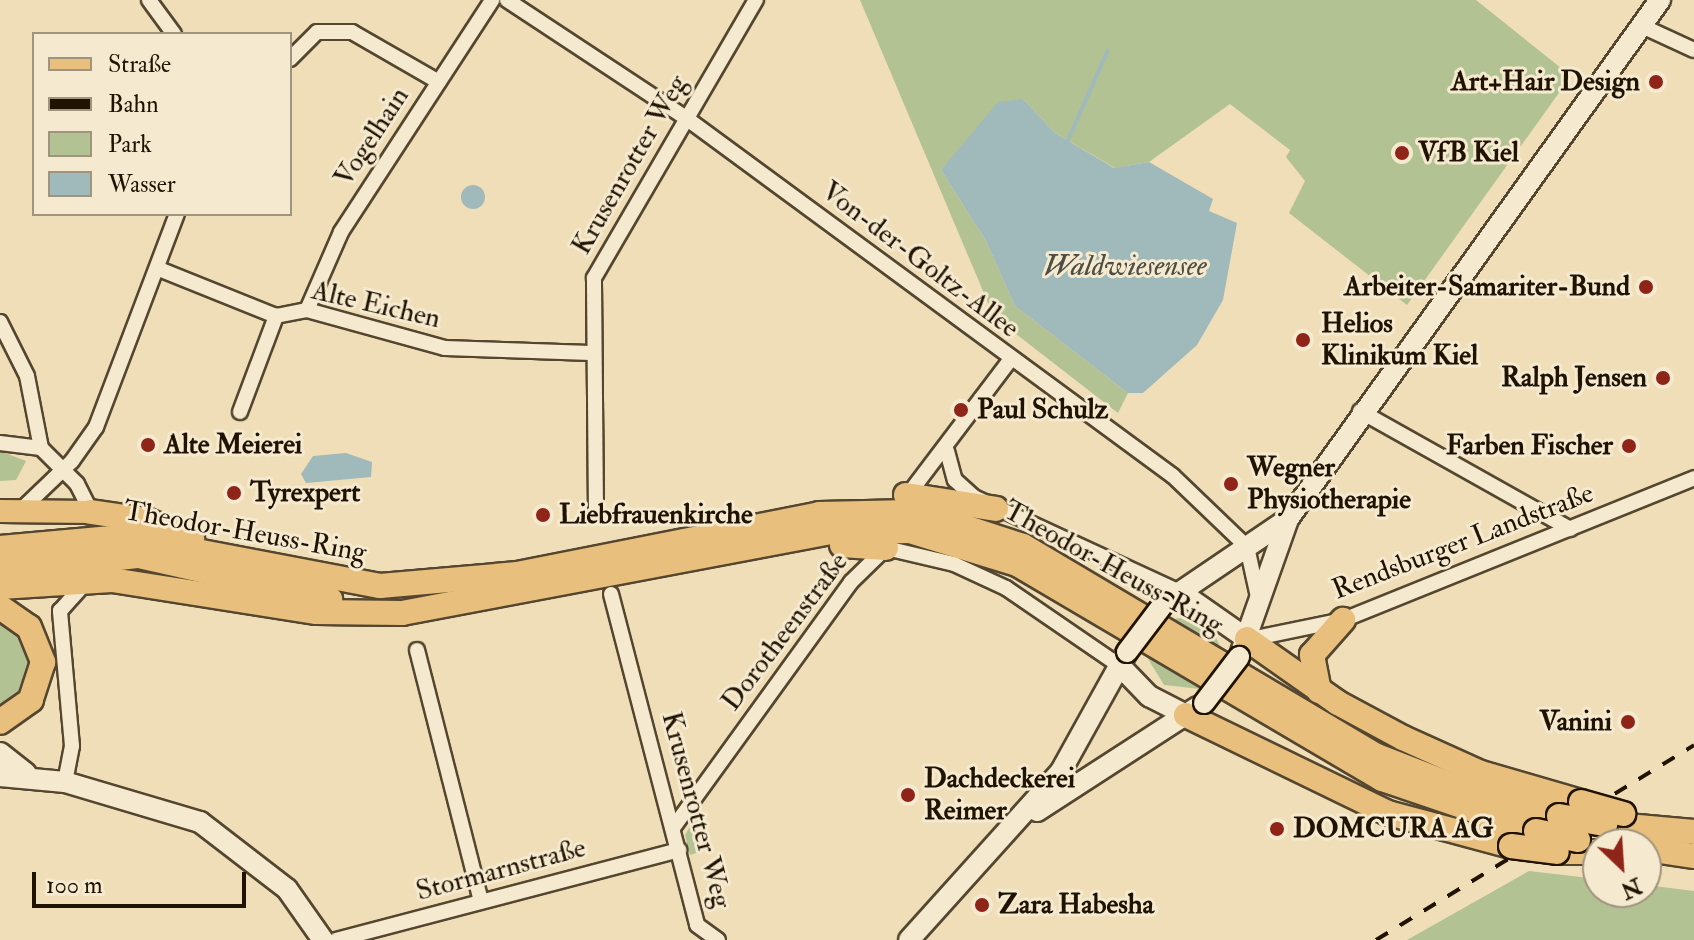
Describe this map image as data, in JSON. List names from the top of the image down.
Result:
{
  "streets": {
    "highway": ["Theodor-Heuss-Ring"],
    "street": [
      "Vogelhain",
      "Krusenrotter Weg",
      "Von-der-Goltz-Allee",
      "Alte Eichen",
      "Rendsburger Landstraße",
      "Dorotheenstraße",
      "Stormarnstraße"
    ]
  },
  "crossings": [
    ["Vogelhain", "Alte Eichen"],
    ["Krusenrotter Weg", "Von-der-Goltz-Allee"],
    ["Krusenrotter Weg", "Alte Eichen"],
    ["Krusenrotter Weg", "Dorotheenstraße"],
    ["Krusenrotter Weg", "Stormarnstraße"]
  ],
  "water": ["Waldwiesensee"],
  "places": [
    "Art+Hair Design",
    "VfB Kiel",
    "Arbeiter-Samariter-Bund",
    "Helios Klinikum Kiel",
    "Ralph Jensen",
    "Paul Schulz",
    "Alte Meierei",
    "Farben Fischer",
    "Wegner Physiotherapie",
    "Tyrexpert",
    "Liebfrauenkirche",
    "Vanini",
    "Dachdeckerei Reimer",
    "DOMCURA AG",
    "Zara Habesha"
  ],
  "legend": [
    "Straße",
    "Bahn",
    "Park",
    "Wasser"
  ],
  "scale_bar": "100 m",
  "north": "bottom right"
}
